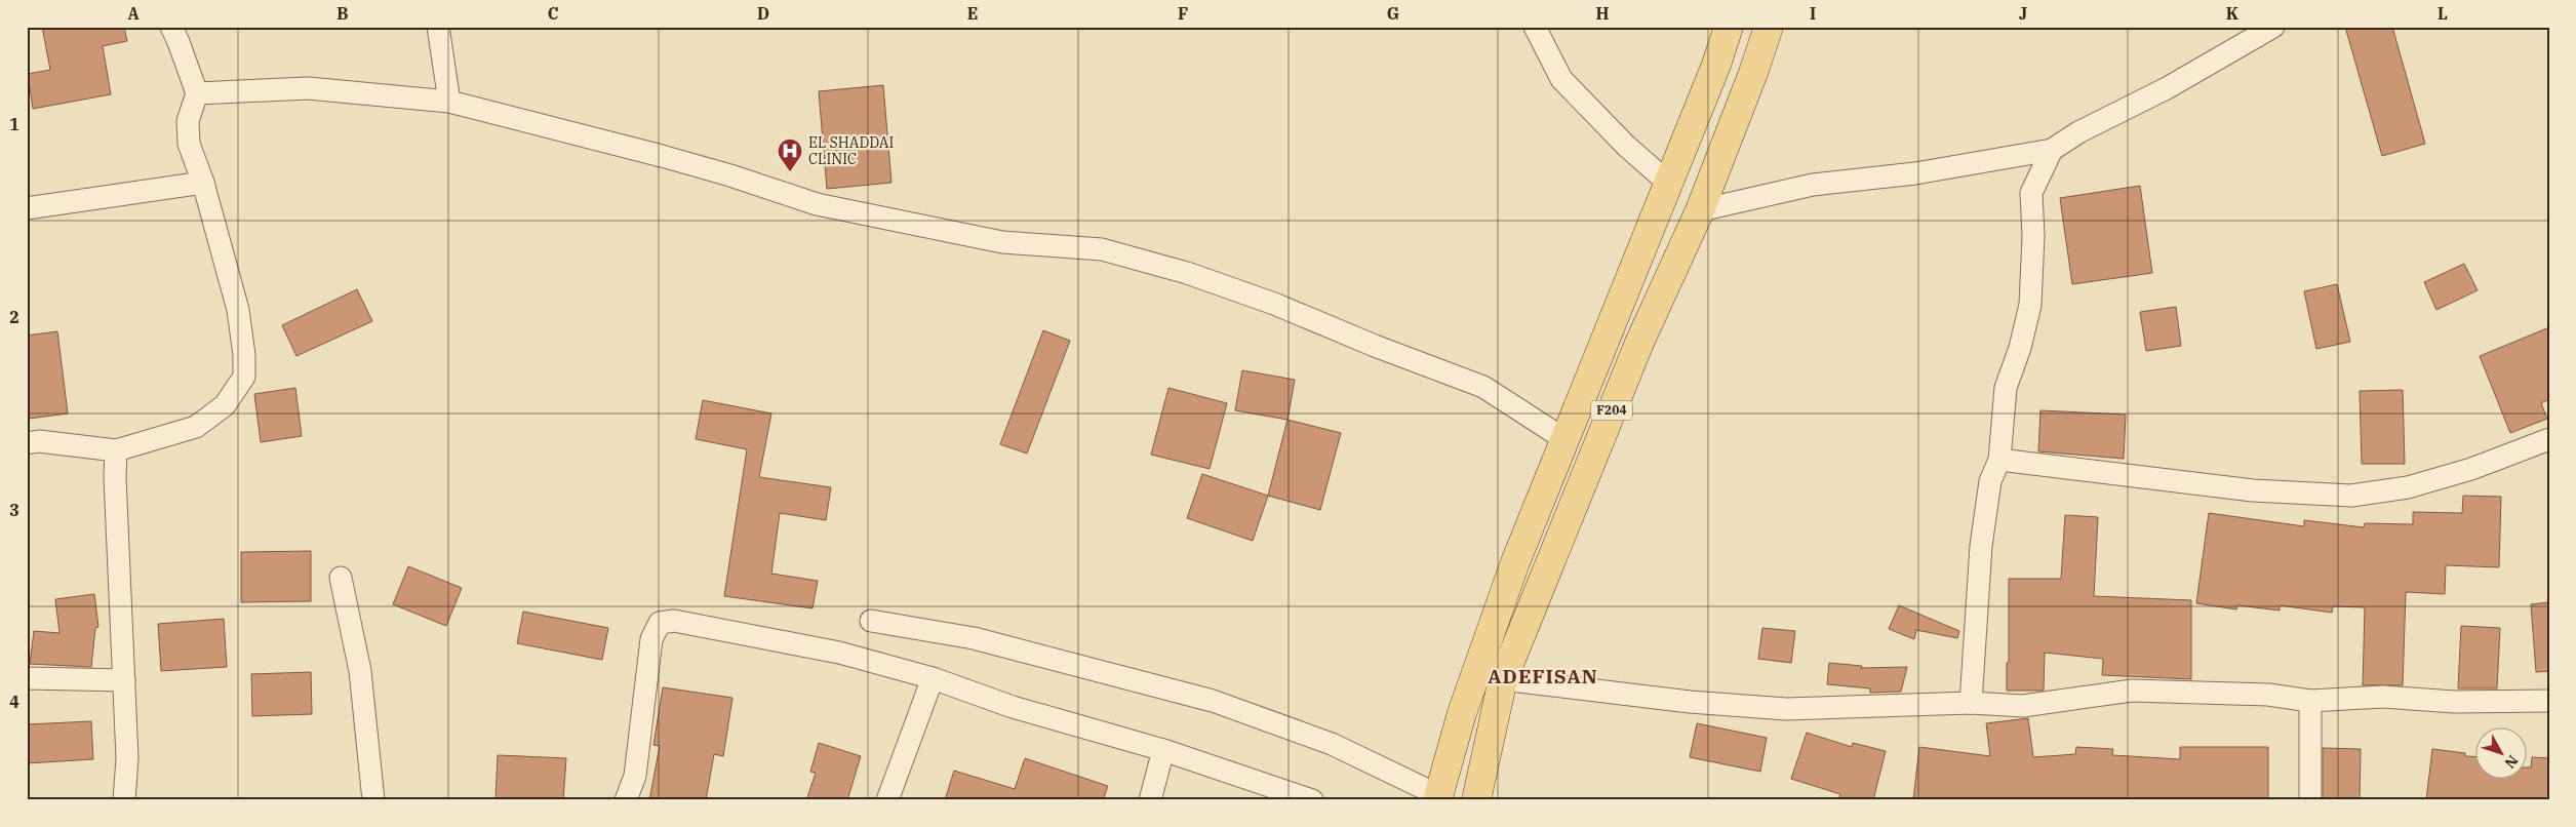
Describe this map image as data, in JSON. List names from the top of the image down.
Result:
{
  "streets": {
    "main road": ["F204"]
  },
  "districts": ["ADEFISAN"],
  "places": {
    "hospital": ["EL SHADDAI CLINIC"]
  },
  "north": "bottom right",
  "grid": {
    "columns": [
      "A",
      "B",
      "C",
      "D",
      "E",
      "F",
      "G",
      "H",
      "I",
      "J",
      "K",
      "L"
    ],
    "rows": [
      "1",
      "2",
      "3",
      "4"
    ]
  }
}
